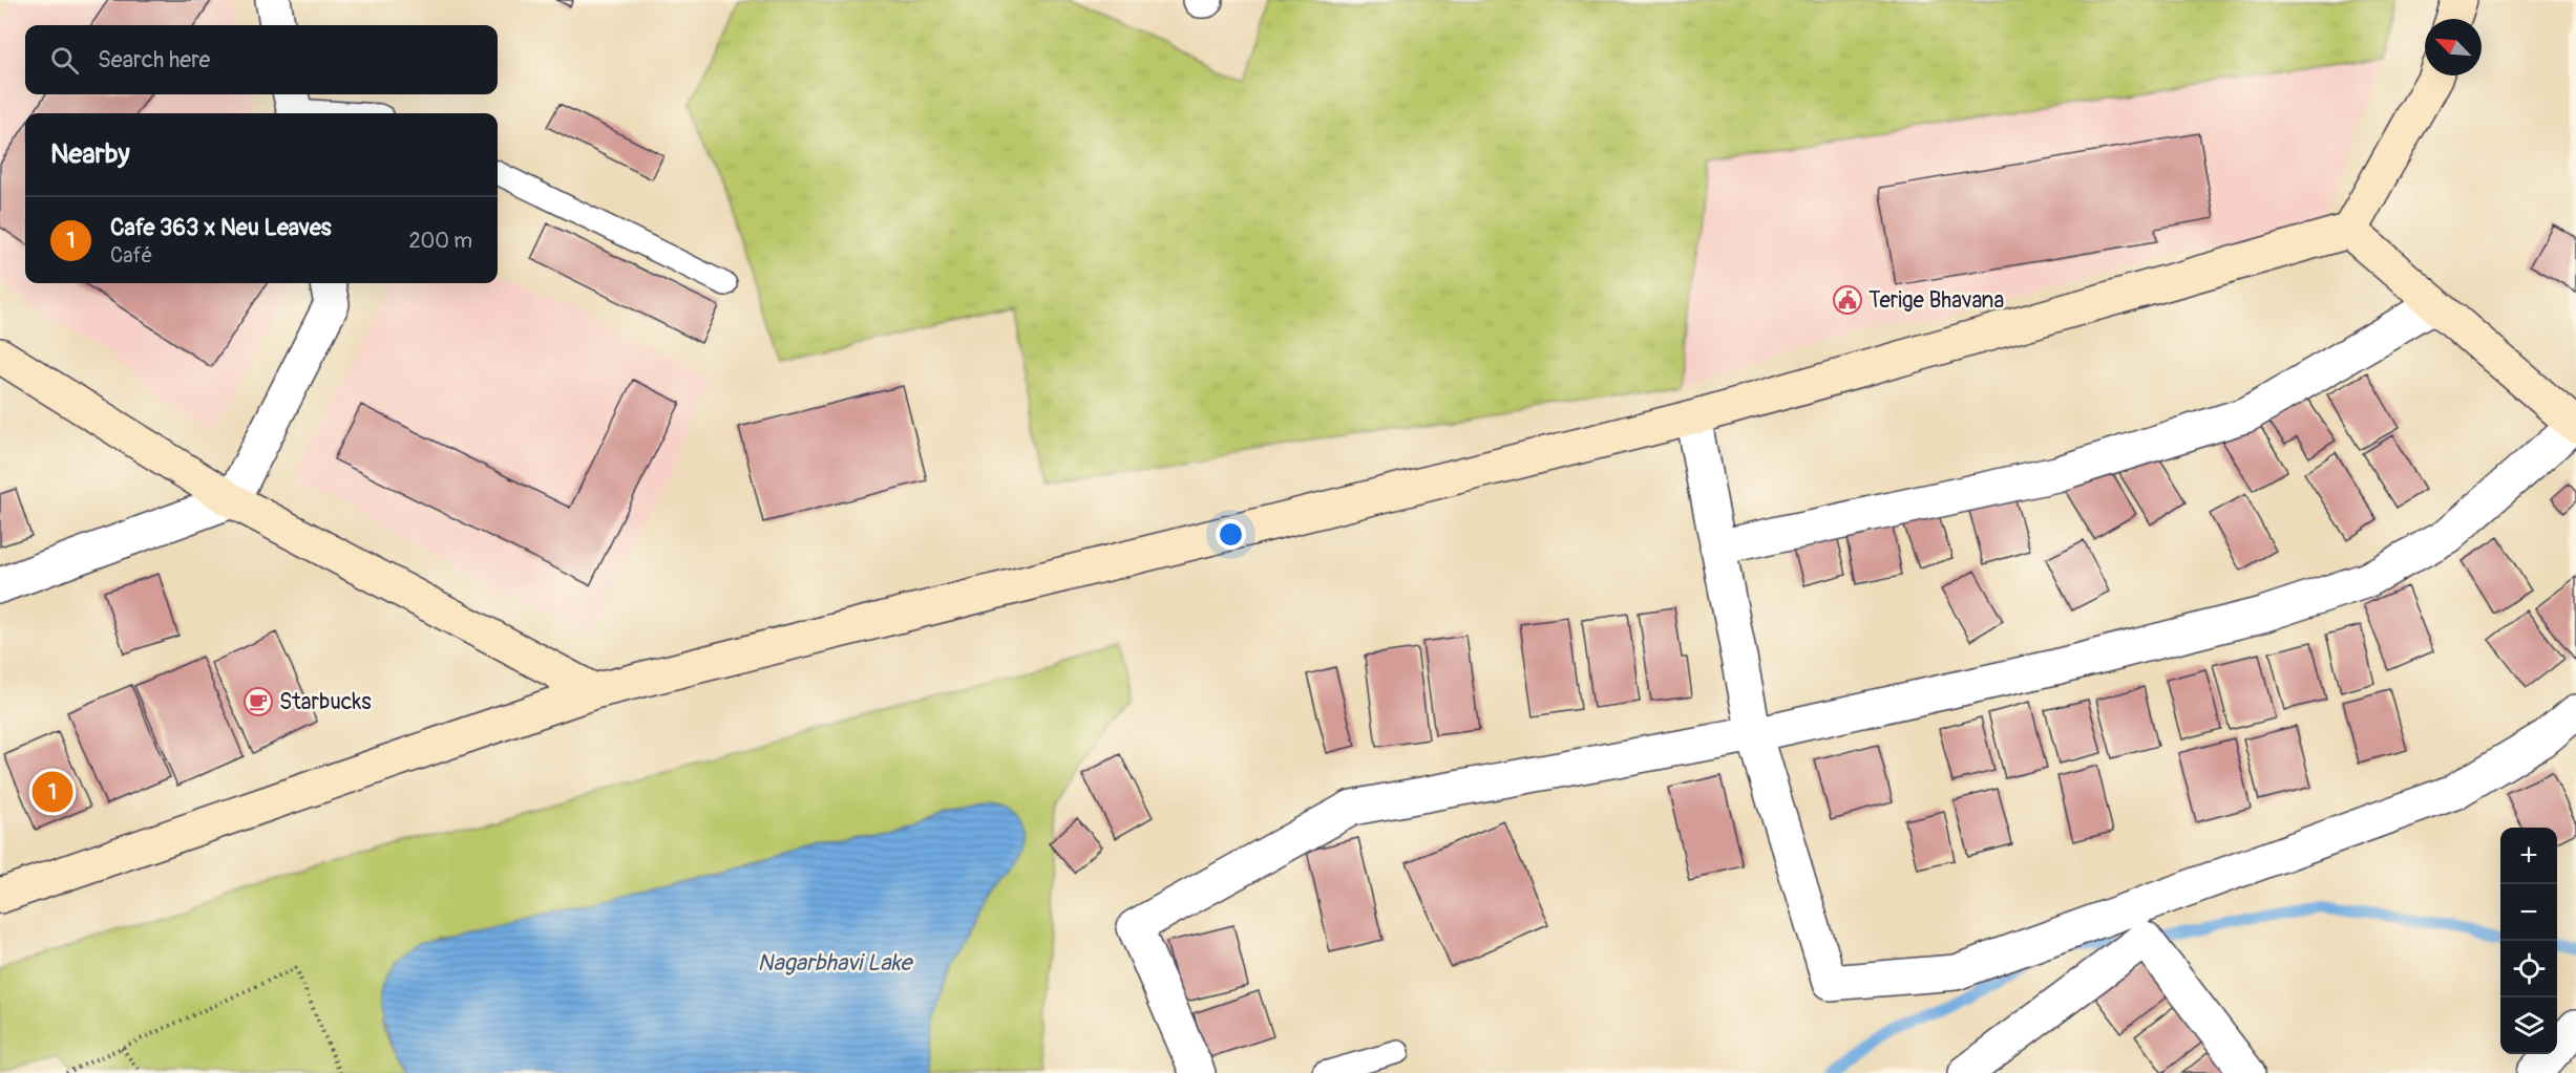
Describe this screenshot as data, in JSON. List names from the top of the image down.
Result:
{
  "water": ["Nagarbhavi Lake"],
  "places": {
    "public building": ["Terige Bhavana"],
    "cafe": ["Starbucks"]
  },
  "north": "top left",
  "page": {
    "search": "Search here",
    "heading": "Nearby",
    "list": [
      {
        "mark": "1",
        "name": "Cafe 363 x Neu Leaves",
        "note": "Café",
        "value": "200 m"
      }
    ],
    "pins": "1",
    "map_buttons": ["+", "−"]
  }
}
